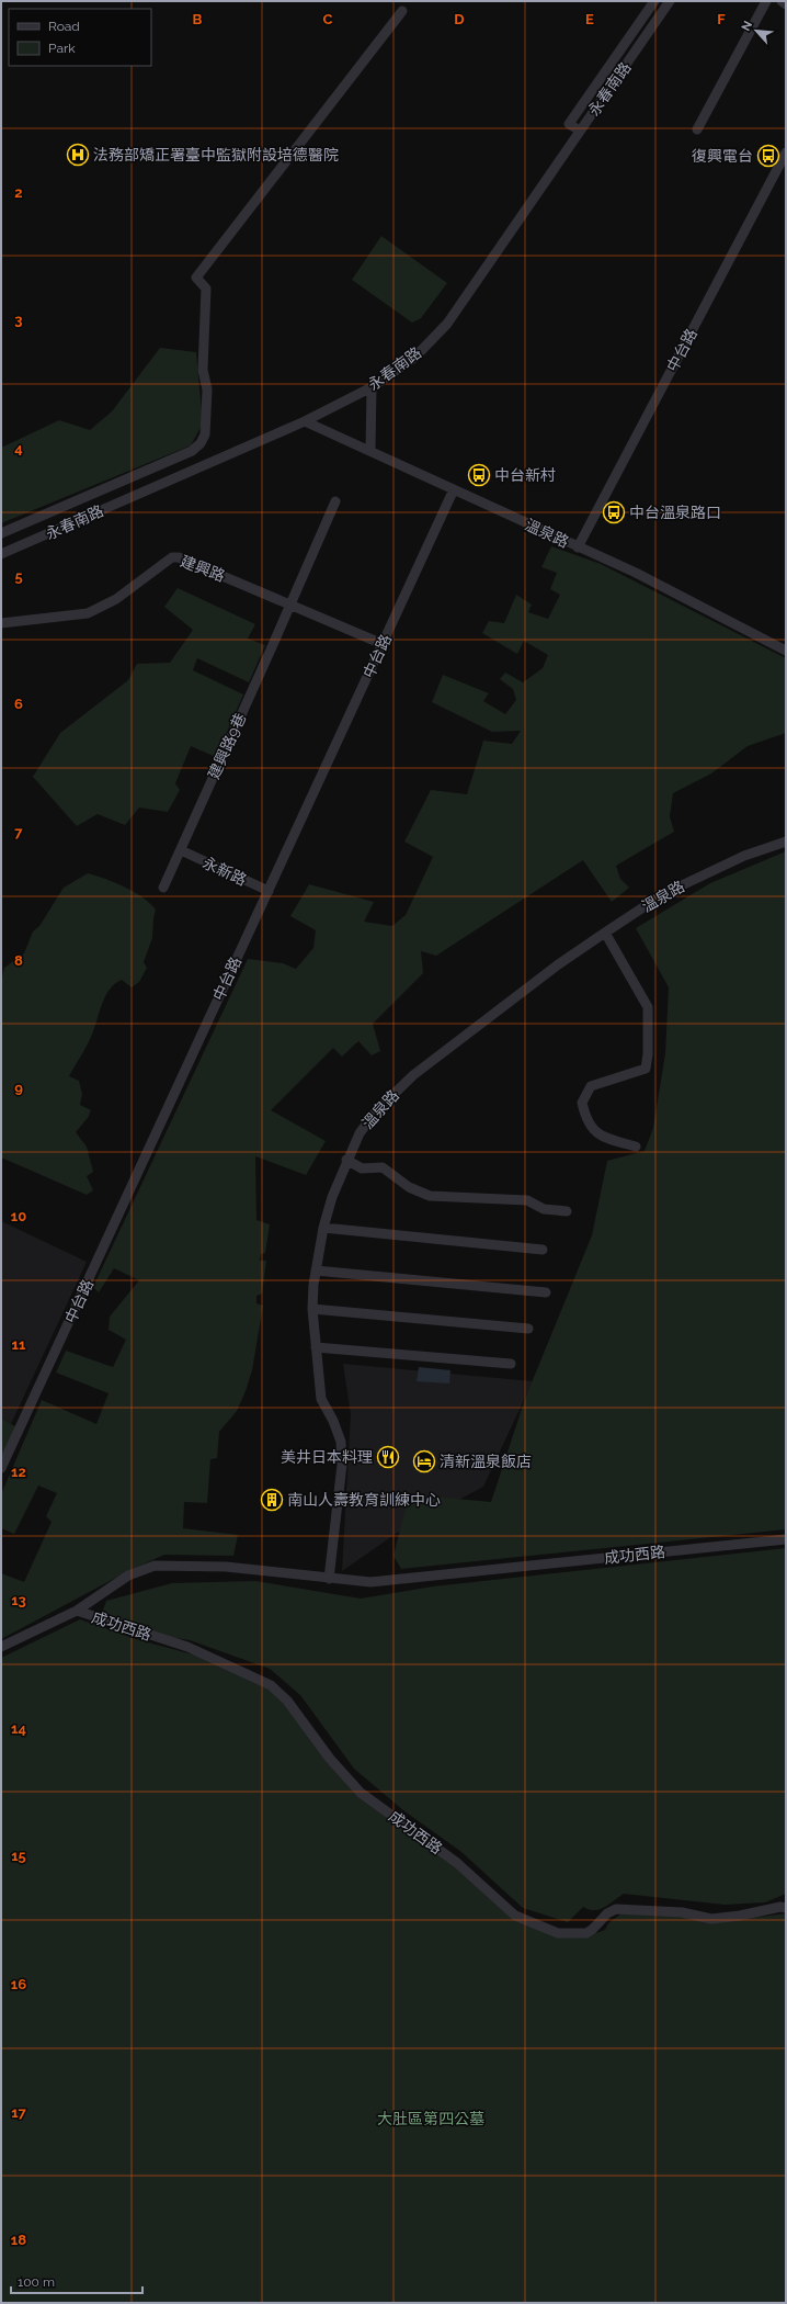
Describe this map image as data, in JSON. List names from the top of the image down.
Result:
{
  "streets": {
    "street": [
      "永春南路",
      "中台路",
      "溫泉路",
      "建興路",
      "建興路9巷",
      "永新路",
      "成功西路"
    ]
  },
  "crossings": [
    ["永春南路", "溫泉路"],
    ["中台路", "溫泉路"],
    ["中台路", "建興路"],
    ["中台路", "永新路"],
    ["溫泉路", "成功西路"],
    ["建興路", "建興路9巷"],
    ["建興路9巷", "永新路"]
  ],
  "parks": ["大肚區第四公墓"],
  "places": {
    "hospital": ["法務部矯正署臺中監獄附設培德醫院"],
    "bus stop": ["復興電台", "中台新村", "中台溫泉路口"],
    "restaurant": ["美井日本料理"],
    "hotel": ["清新溫泉飯店"],
    "building": ["南山人壽教育訓練中心"]
  },
  "legend": ["Road", "Park"],
  "scale_bar": "100 m",
  "north": "top left",
  "grid": {
    "columns": [
      "B",
      "C",
      "D",
      "E",
      "F"
    ],
    "rows": [
      "2",
      "3",
      "4",
      "5",
      "6",
      "7",
      "8",
      "9",
      "10",
      "11",
      "12",
      "13",
      "14",
      "15",
      "16",
      "17",
      "18"
    ]
  }
}
